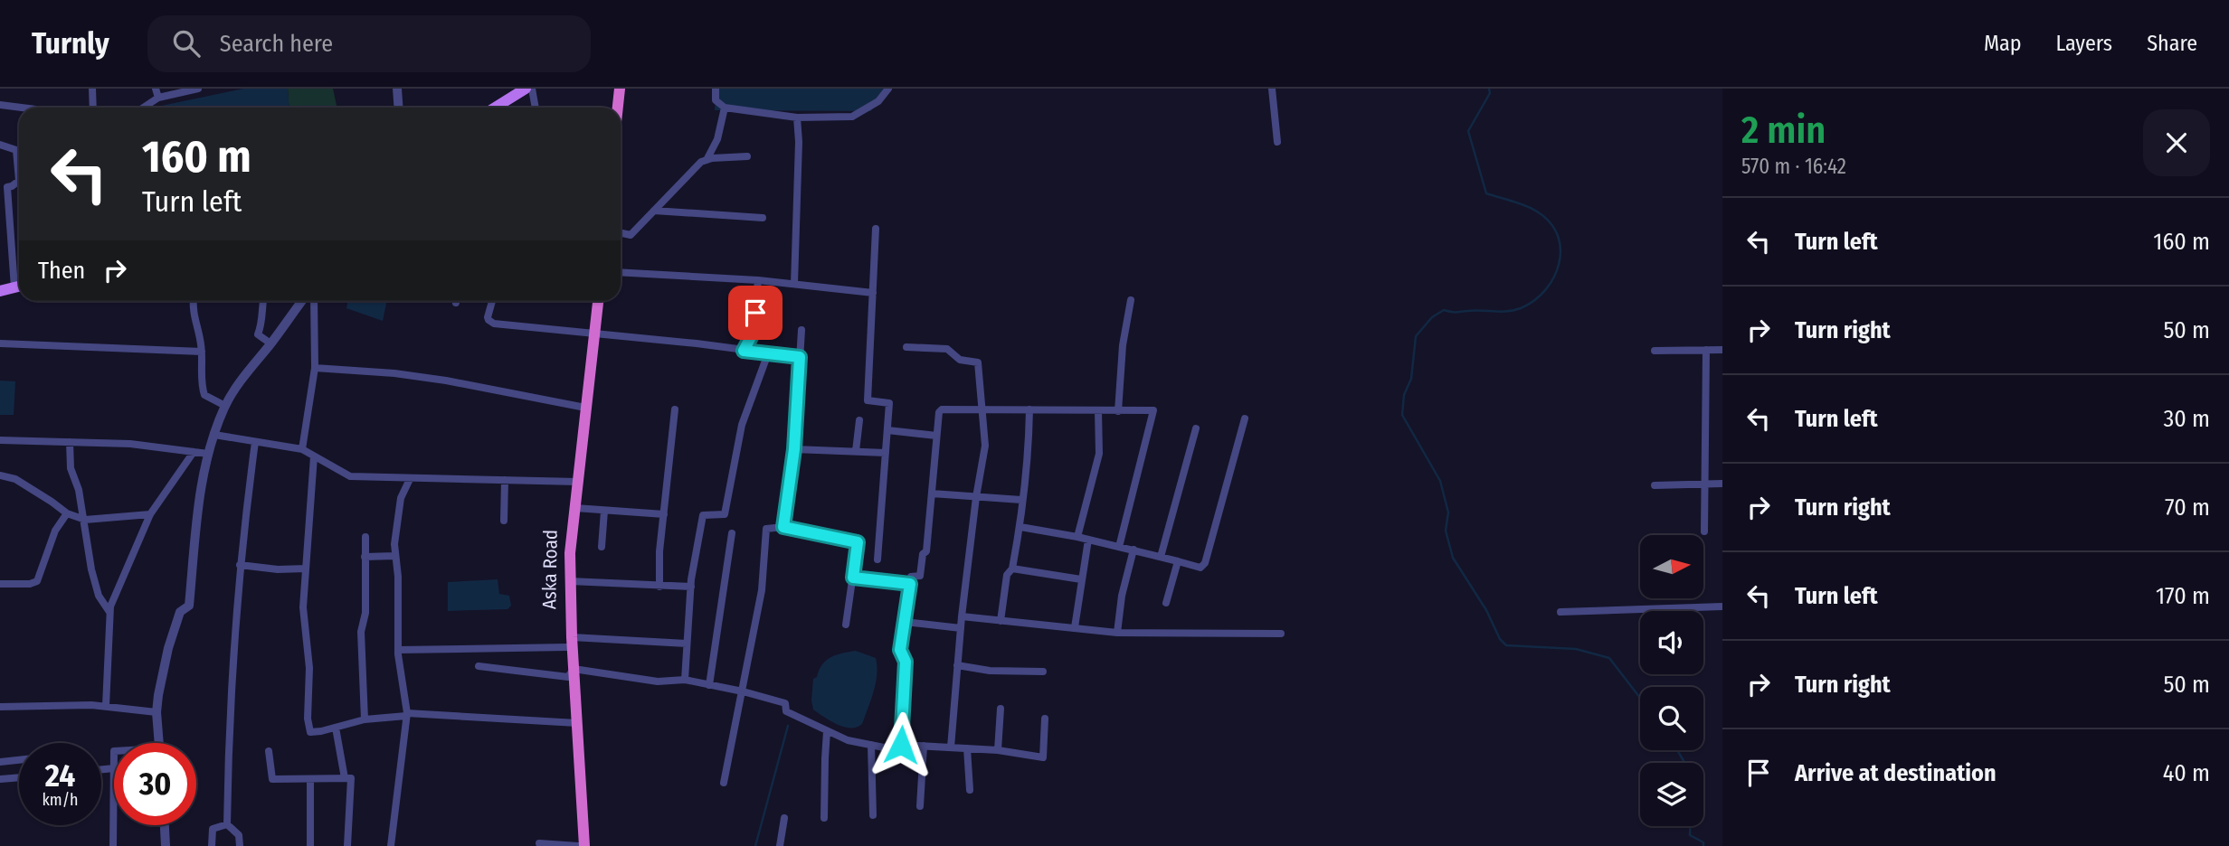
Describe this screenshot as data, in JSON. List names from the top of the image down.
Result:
{
  "streets": {
    "highway": ["Aska Road"]
  },
  "north": "right",
  "page": {
    "header": "Turnly",
    "search": "Search here",
    "nav": ["Map", "Layers", "Share"],
    "heading": ["2 min", "570 m · 16:42"],
    "turn": ["160 m", "Turn left"],
    "list": [
      {
        "name": "Turn left",
        "value": "160 m"
      },
      {
        "name": "Turn right",
        "value": "50 m"
      },
      {
        "name": "Turn left",
        "value": "30 m"
      },
      {
        "name": "Turn right",
        "value": "70 m"
      },
      {
        "name": "Turn left",
        "value": "170 m"
      },
      {
        "name": "Turn right",
        "value": "50 m"
      },
      {
        "name": "Arrive at destination",
        "value": "40 m"
      }
    ],
    "then": "Then",
    "speed": "24 km/h",
    "limit": "30"
  }
}
